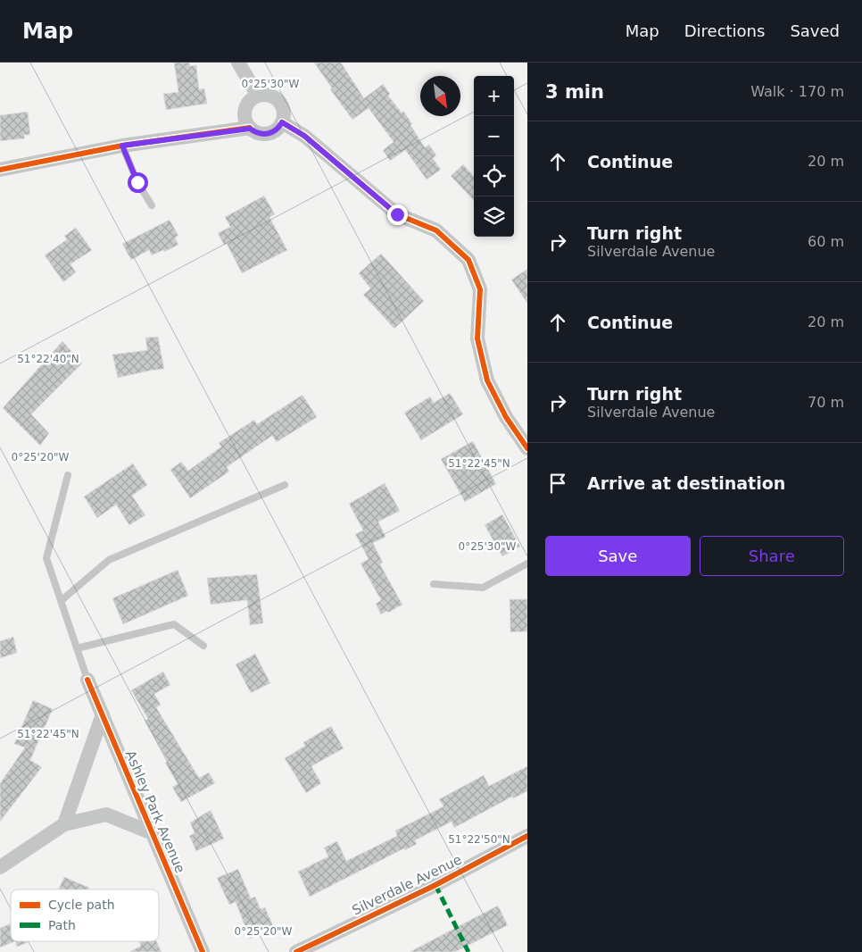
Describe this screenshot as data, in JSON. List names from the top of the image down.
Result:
{
  "streets": {
    "street": ["Ashley Park Avenue", "Silverdale Avenue"]
  },
  "legend": ["Cycle path", "Path"],
  "north": "bottom right",
  "page": {
    "header": "Map",
    "nav": ["Map", "Directions", "Saved"],
    "heading": ["3 min", "Walk · 170 m"],
    "map_buttons": ["+", "−"],
    "list": [
      ["Continue", "20 m"],
      ["Turn right", "Silverdale Avenue", "60 m"],
      ["Continue", "20 m"],
      ["Turn right", "Silverdale Avenue", "70 m"],
      "Arrive at destination"
    ],
    "buttons": ["Save", "Share"]
  },
  "coordinates": [
    "0°25'30\"W",
    "51°22'40\"N",
    "0°25'20\"W",
    "51°22'45\"N",
    "51°22'50\"N"
  ]
}
